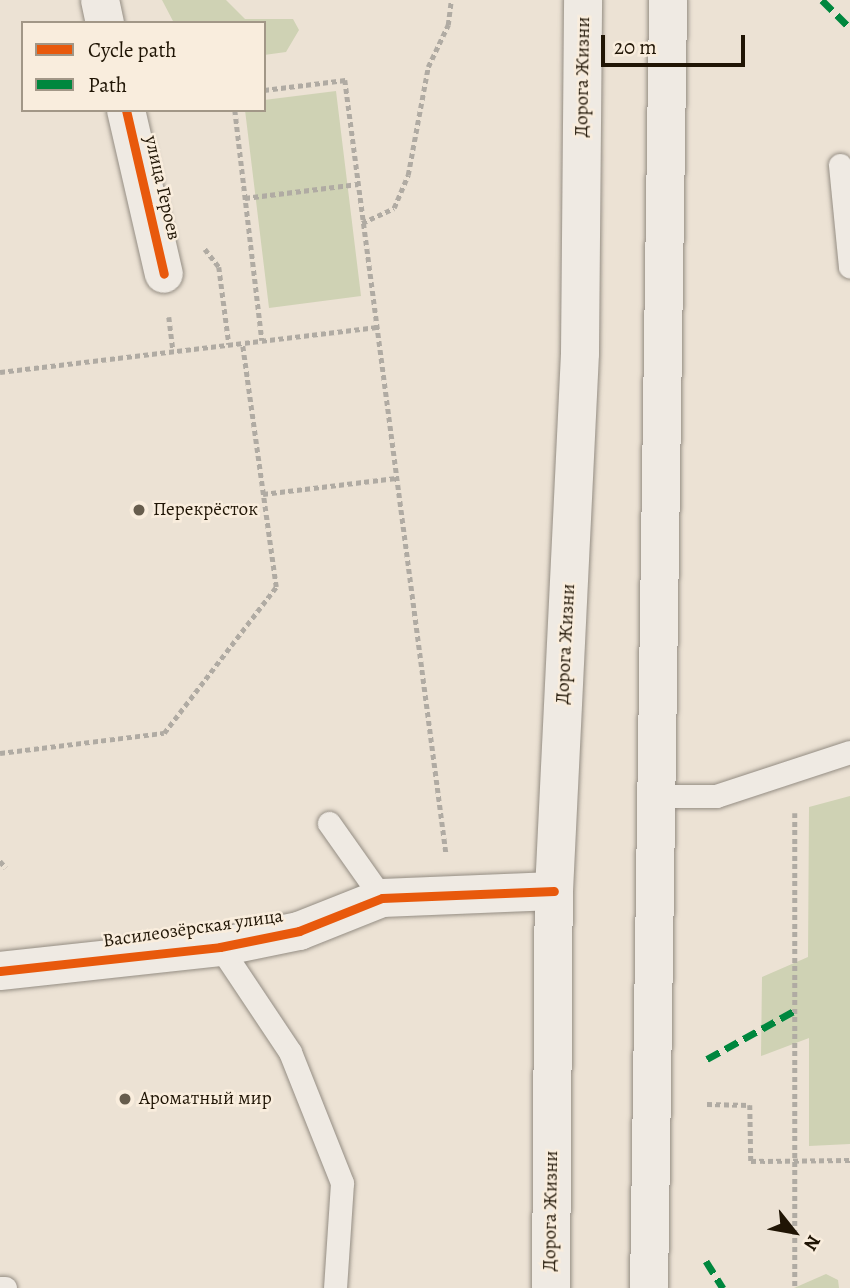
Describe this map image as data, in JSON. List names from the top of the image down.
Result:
{
  "streets": {
    "main road": ["Дорога Жизни", "улица Героев", "Василеозёрская улица"]
  },
  "crossings": [
    ["Дорога Жизни", "Василеозёрская улица"]
  ],
  "places": ["Перекрёсток", "Ароматный мир"],
  "legend": ["Cycle path", "Path"],
  "scale_bar": "20 m",
  "north": "bottom right"
}
